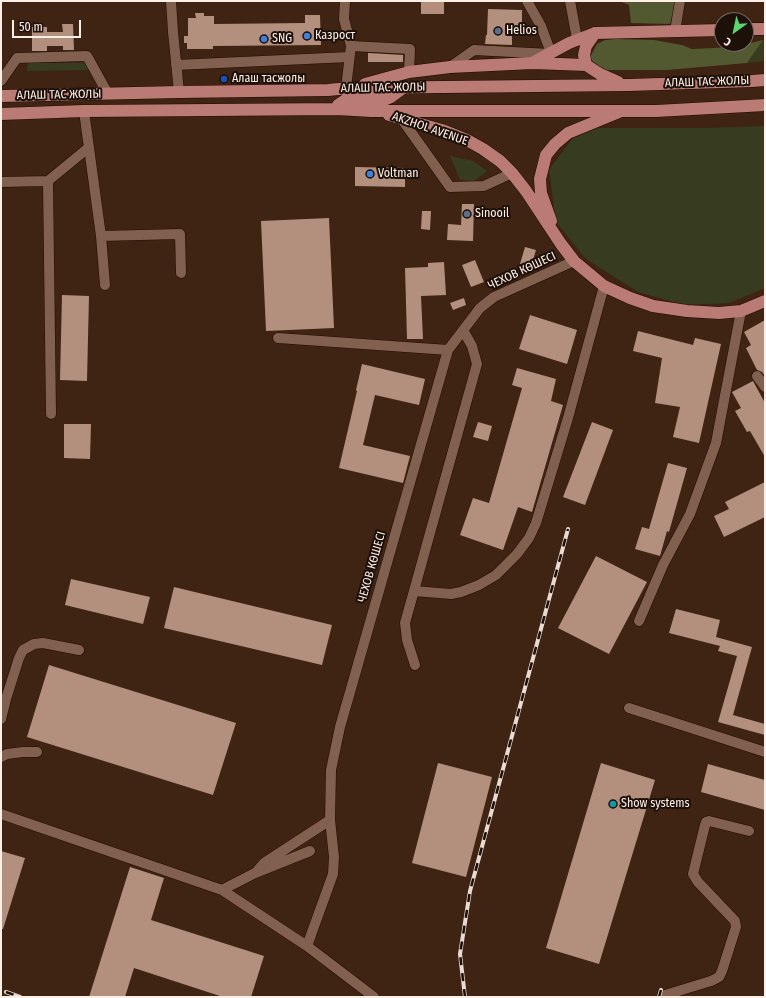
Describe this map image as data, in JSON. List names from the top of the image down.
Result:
{
  "streets": {
    "main road": ["АЛАШ ТАС ЖОЛЫ", "AKZHOL AVENUE"],
    "lane": ["ЧЕХОВ КӨШЕСІ"]
  },
  "crossings": [
    ["АЛАШ ТАС ЖОЛЫ", "AKZHOL AVENUE"],
    ["AKZHOL AVENUE", "ЧЕХОВ КӨШЕСІ"]
  ],
  "places": [
    "Helios",
    "Казрост",
    "SNG",
    "Алаш тасжолы",
    "Voltman",
    "Sinooil",
    "Show systems"
  ],
  "scale_bar": "50 m",
  "north": "bottom left"
}
